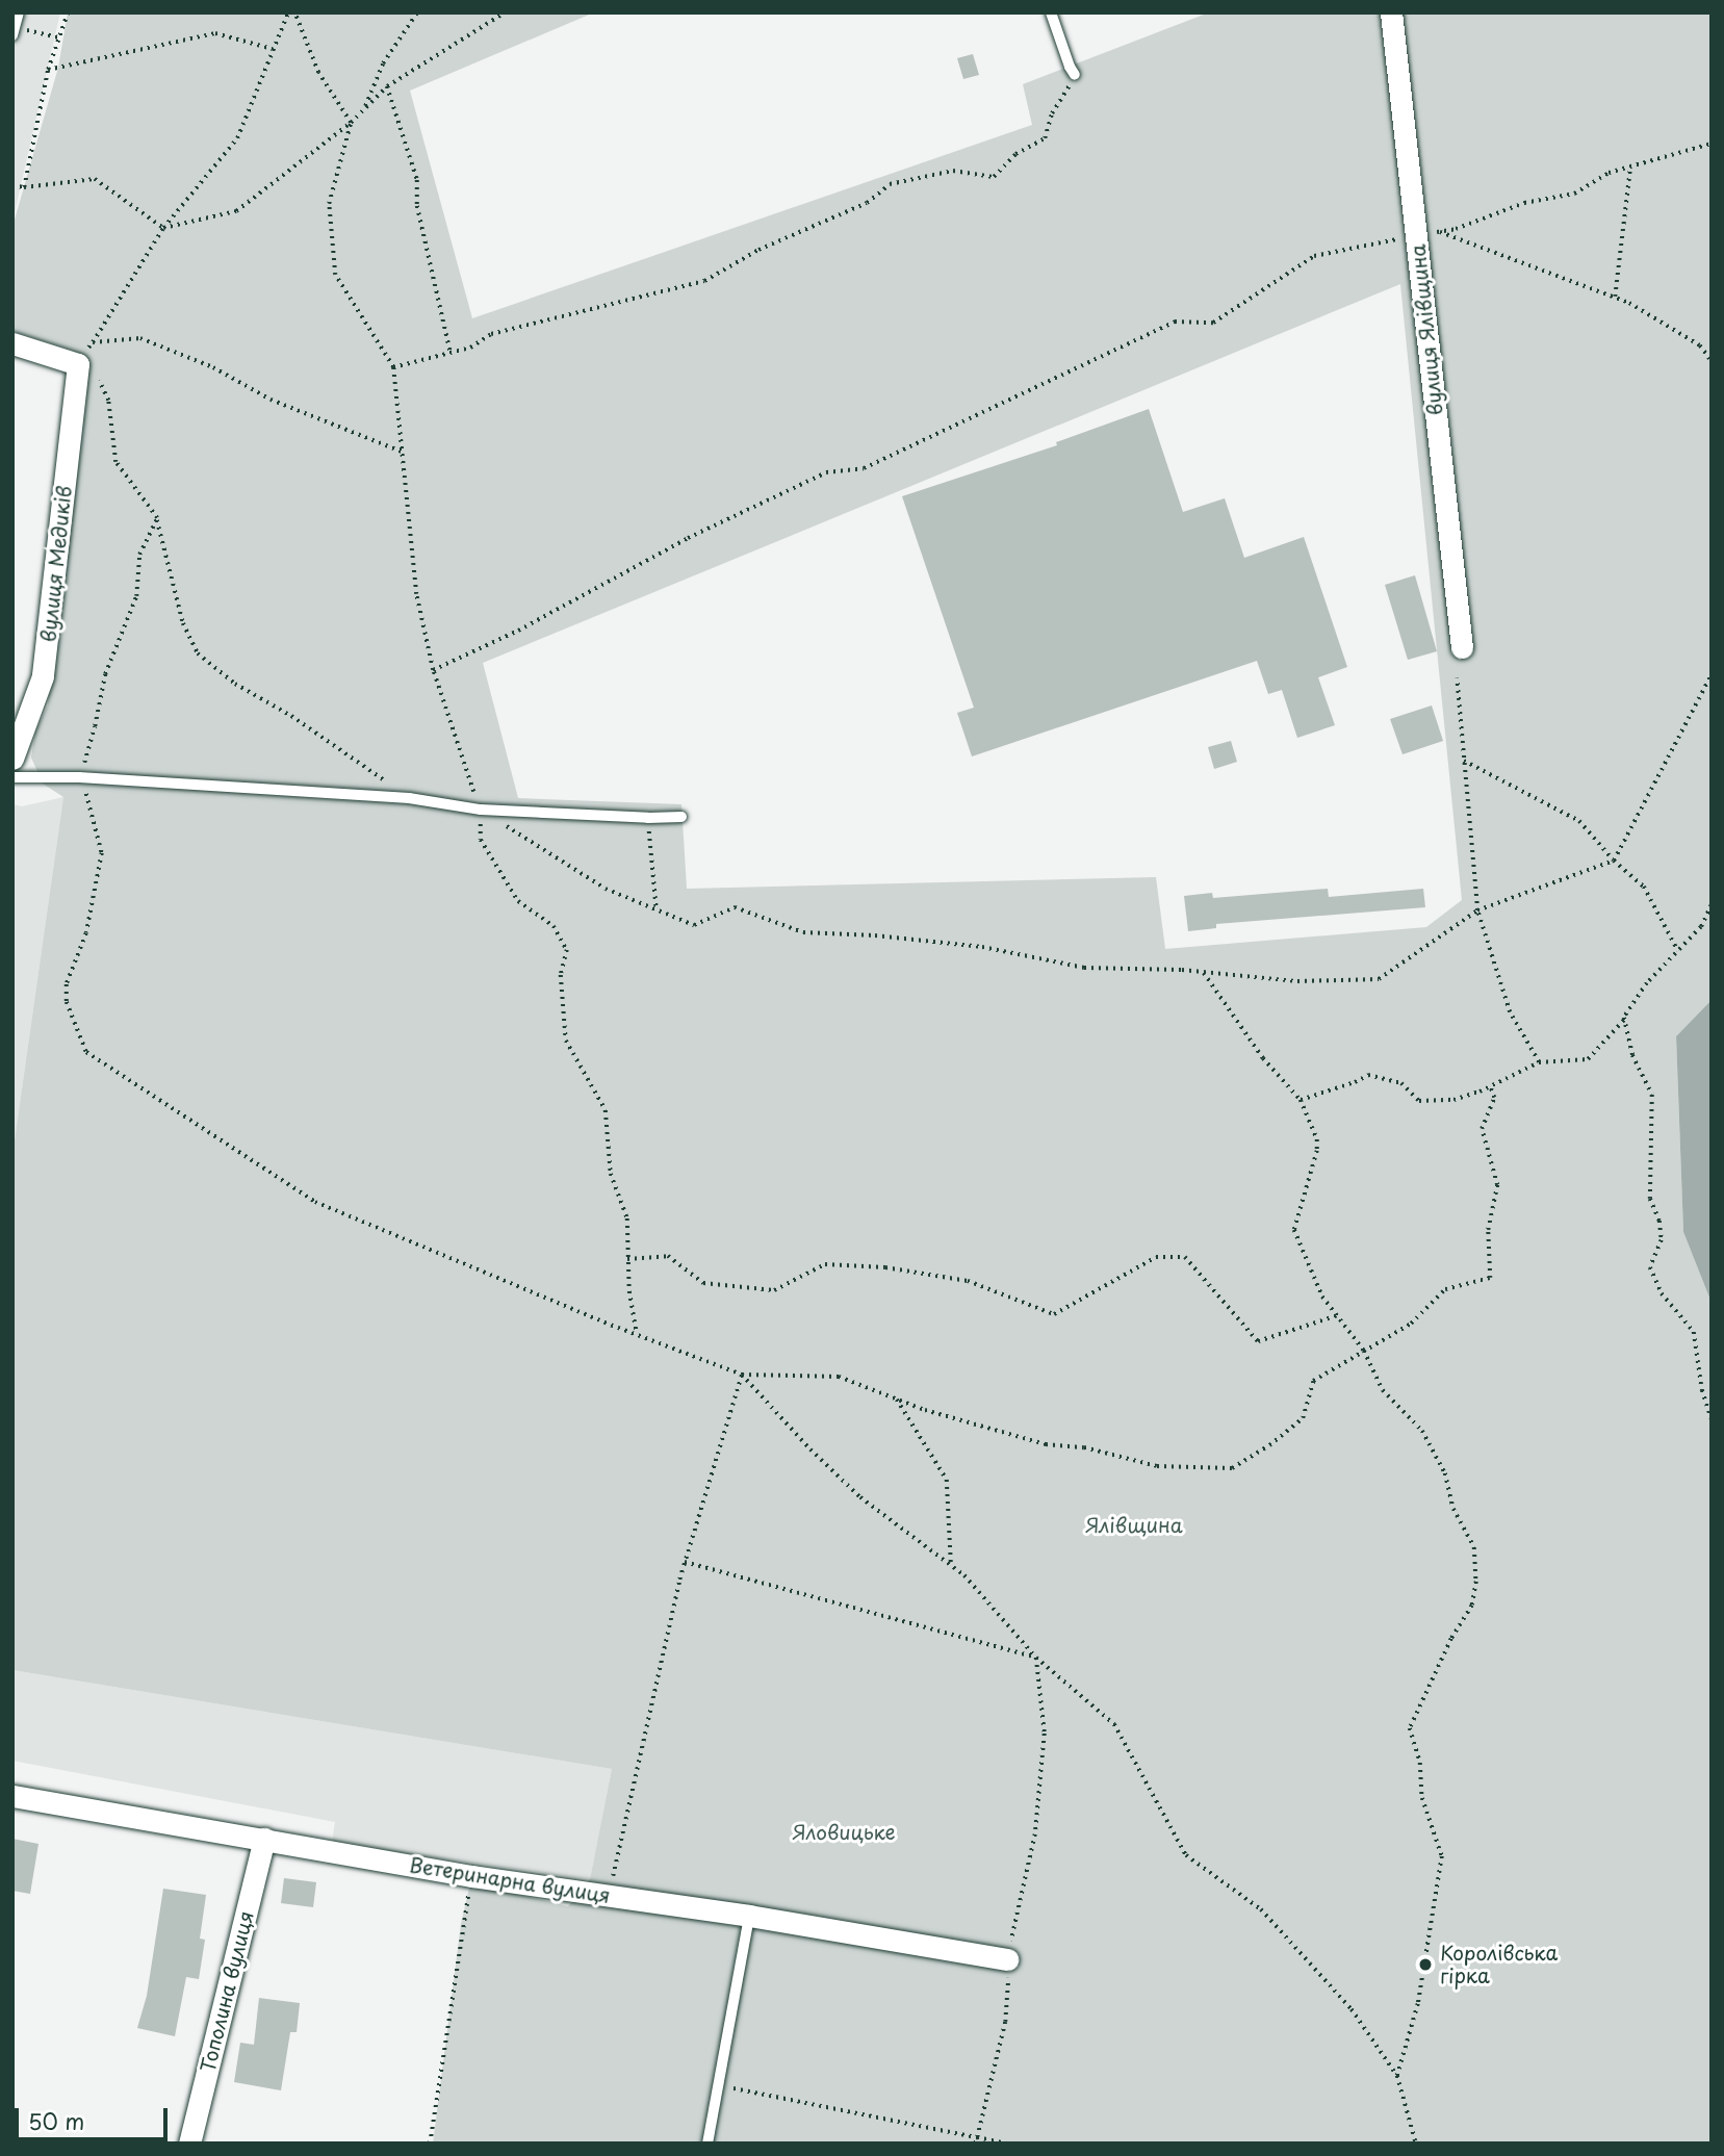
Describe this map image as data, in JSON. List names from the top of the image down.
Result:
{
  "streets": {
    "street": [
      "вулиця Ялівщина",
      "вулиця Медиків",
      "Ветеринарна вулиця",
      "Тополина вулиця"
    ]
  },
  "crossings": [
    ["Ветеринарна вулиця", "Тополина вулиця"]
  ],
  "parks": ["Ялівщина", "Яловицьке"],
  "places": ["Королівська гірка"],
  "scale_bar": "50 m"
}
